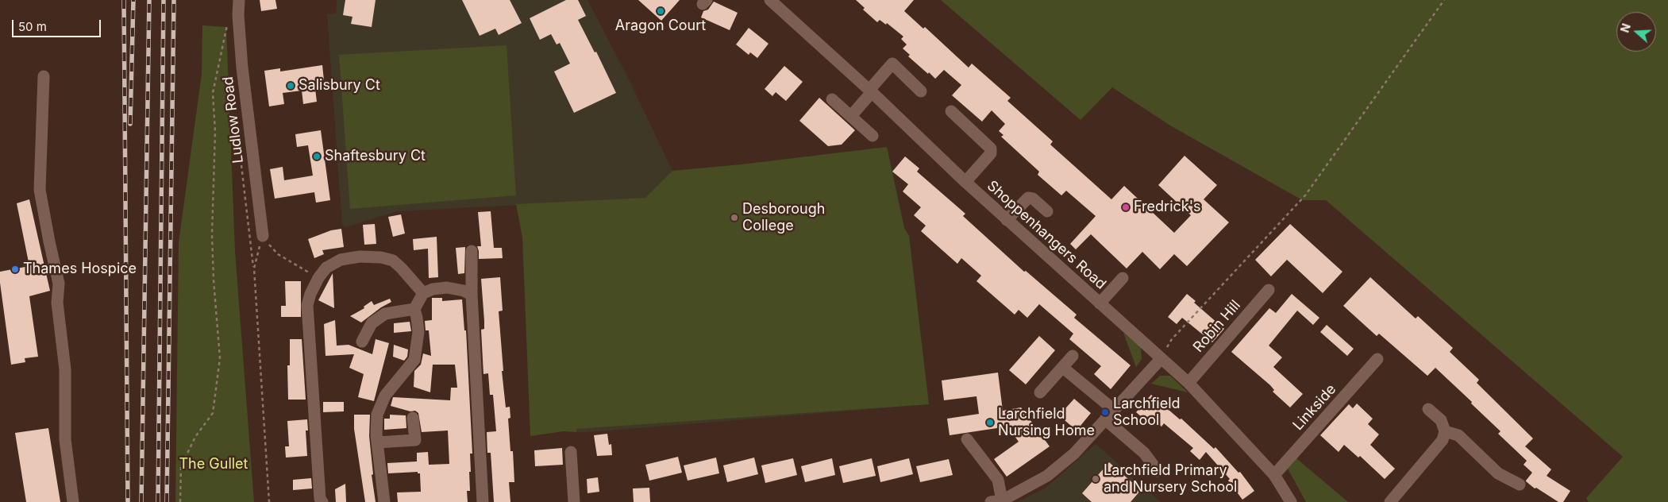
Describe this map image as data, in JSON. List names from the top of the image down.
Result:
{
  "streets": {
    "street": [
      "Ludlow Road",
      "Shoppenhangers Road",
      "Robin Hill",
      "Linkside"
    ]
  },
  "crossings": [
    ["Shoppenhangers Road", "Robin Hill"],
    ["Shoppenhangers Road", "Linkside"]
  ],
  "parks": ["The Gullet"],
  "places": [
    "Aragon Court",
    "Salisbury Ct",
    "Shaftesbury Ct",
    "Fredrick's",
    "Desborough College",
    "Thames Hospice",
    "Larchfield School",
    "Larchfield Nursing Home",
    "Larchfield Primary and Nursery School"
  ],
  "scale_bar": "50 m",
  "north": "left"
}
